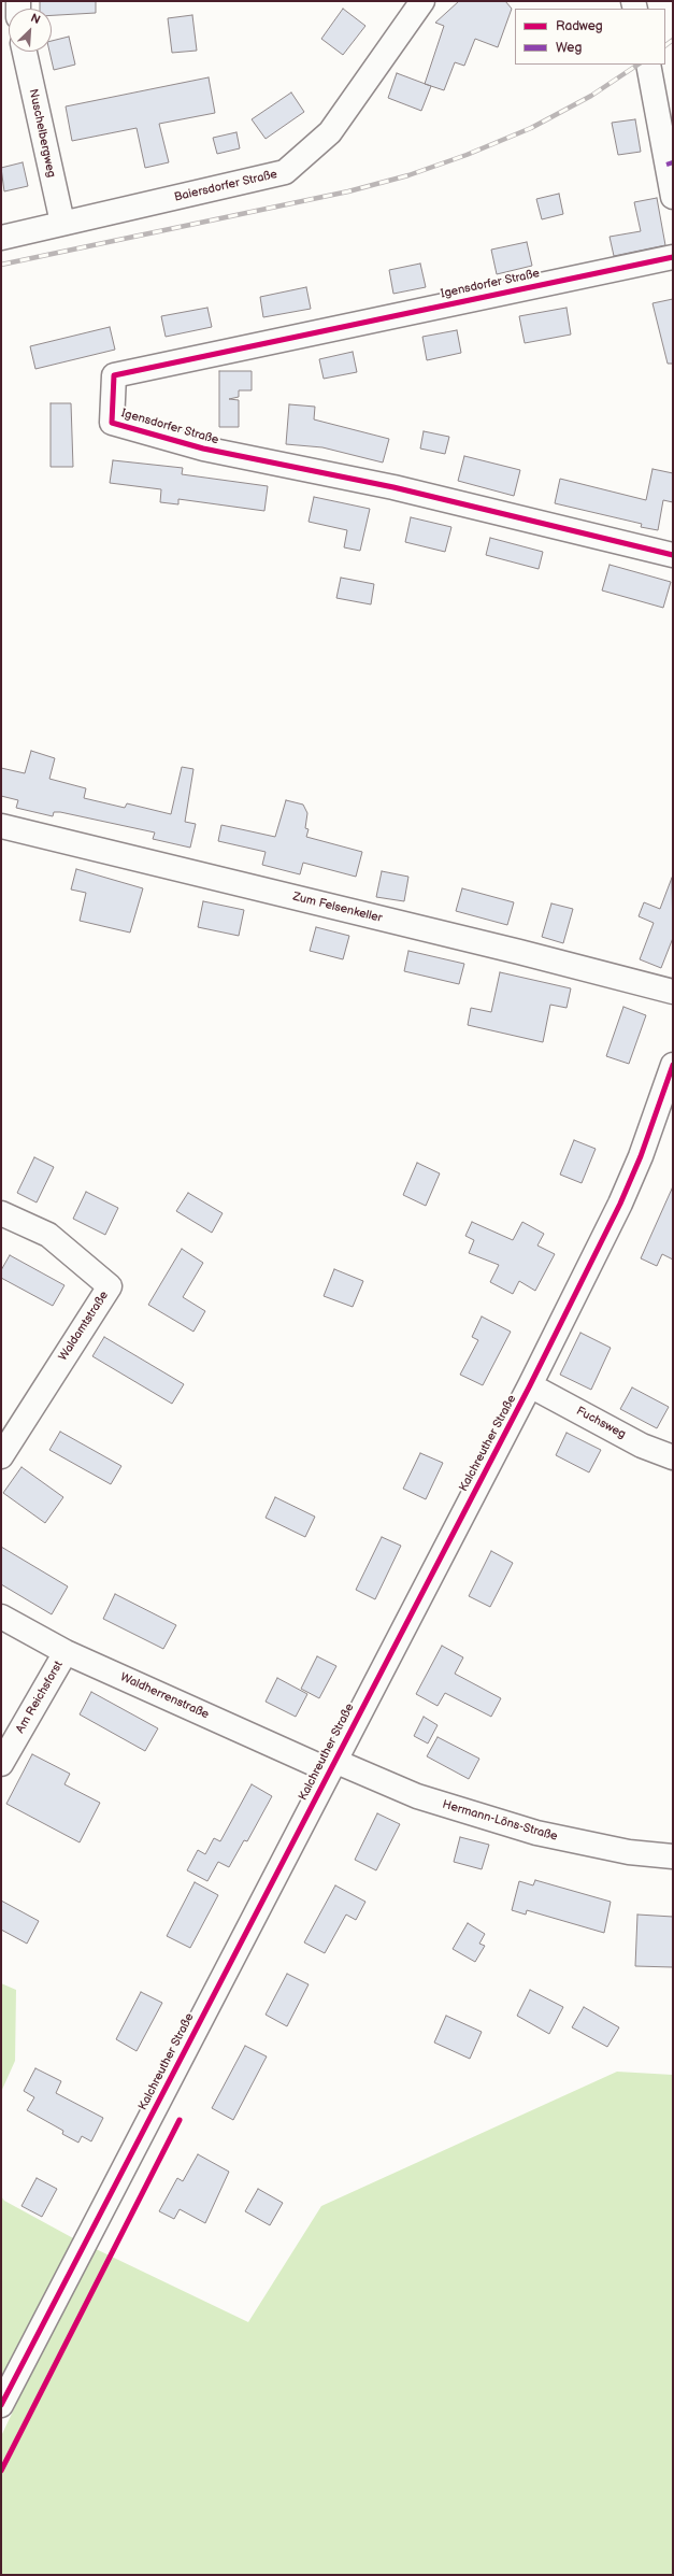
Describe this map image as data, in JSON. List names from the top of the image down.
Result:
{
  "streets": {
    "street": [
      "Nuschelbergweg",
      "Baiersdorfer Straße",
      "Igensdorfer Straße",
      "Zum Felsenkeller",
      "Waldamtstraße",
      "Fuchsweg",
      "Kalchreuther Straße",
      "Waldherrenstraße",
      "Am Reichsforst",
      "Hermann-Löns-Straße"
    ]
  },
  "crossings": [
    ["Nuschelbergweg", "Baiersdorfer Straße"],
    ["Fuchsweg", "Kalchreuther Straße"],
    ["Kalchreuther Straße", "Waldherrenstraße"],
    ["Kalchreuther Straße", "Hermann-Löns-Straße"],
    ["Waldherrenstraße", "Am Reichsforst"],
    ["Waldherrenstraße", "Hermann-Löns-Straße"]
  ],
  "legend": ["Radweg", "Weg"],
  "north": "top right"
}
